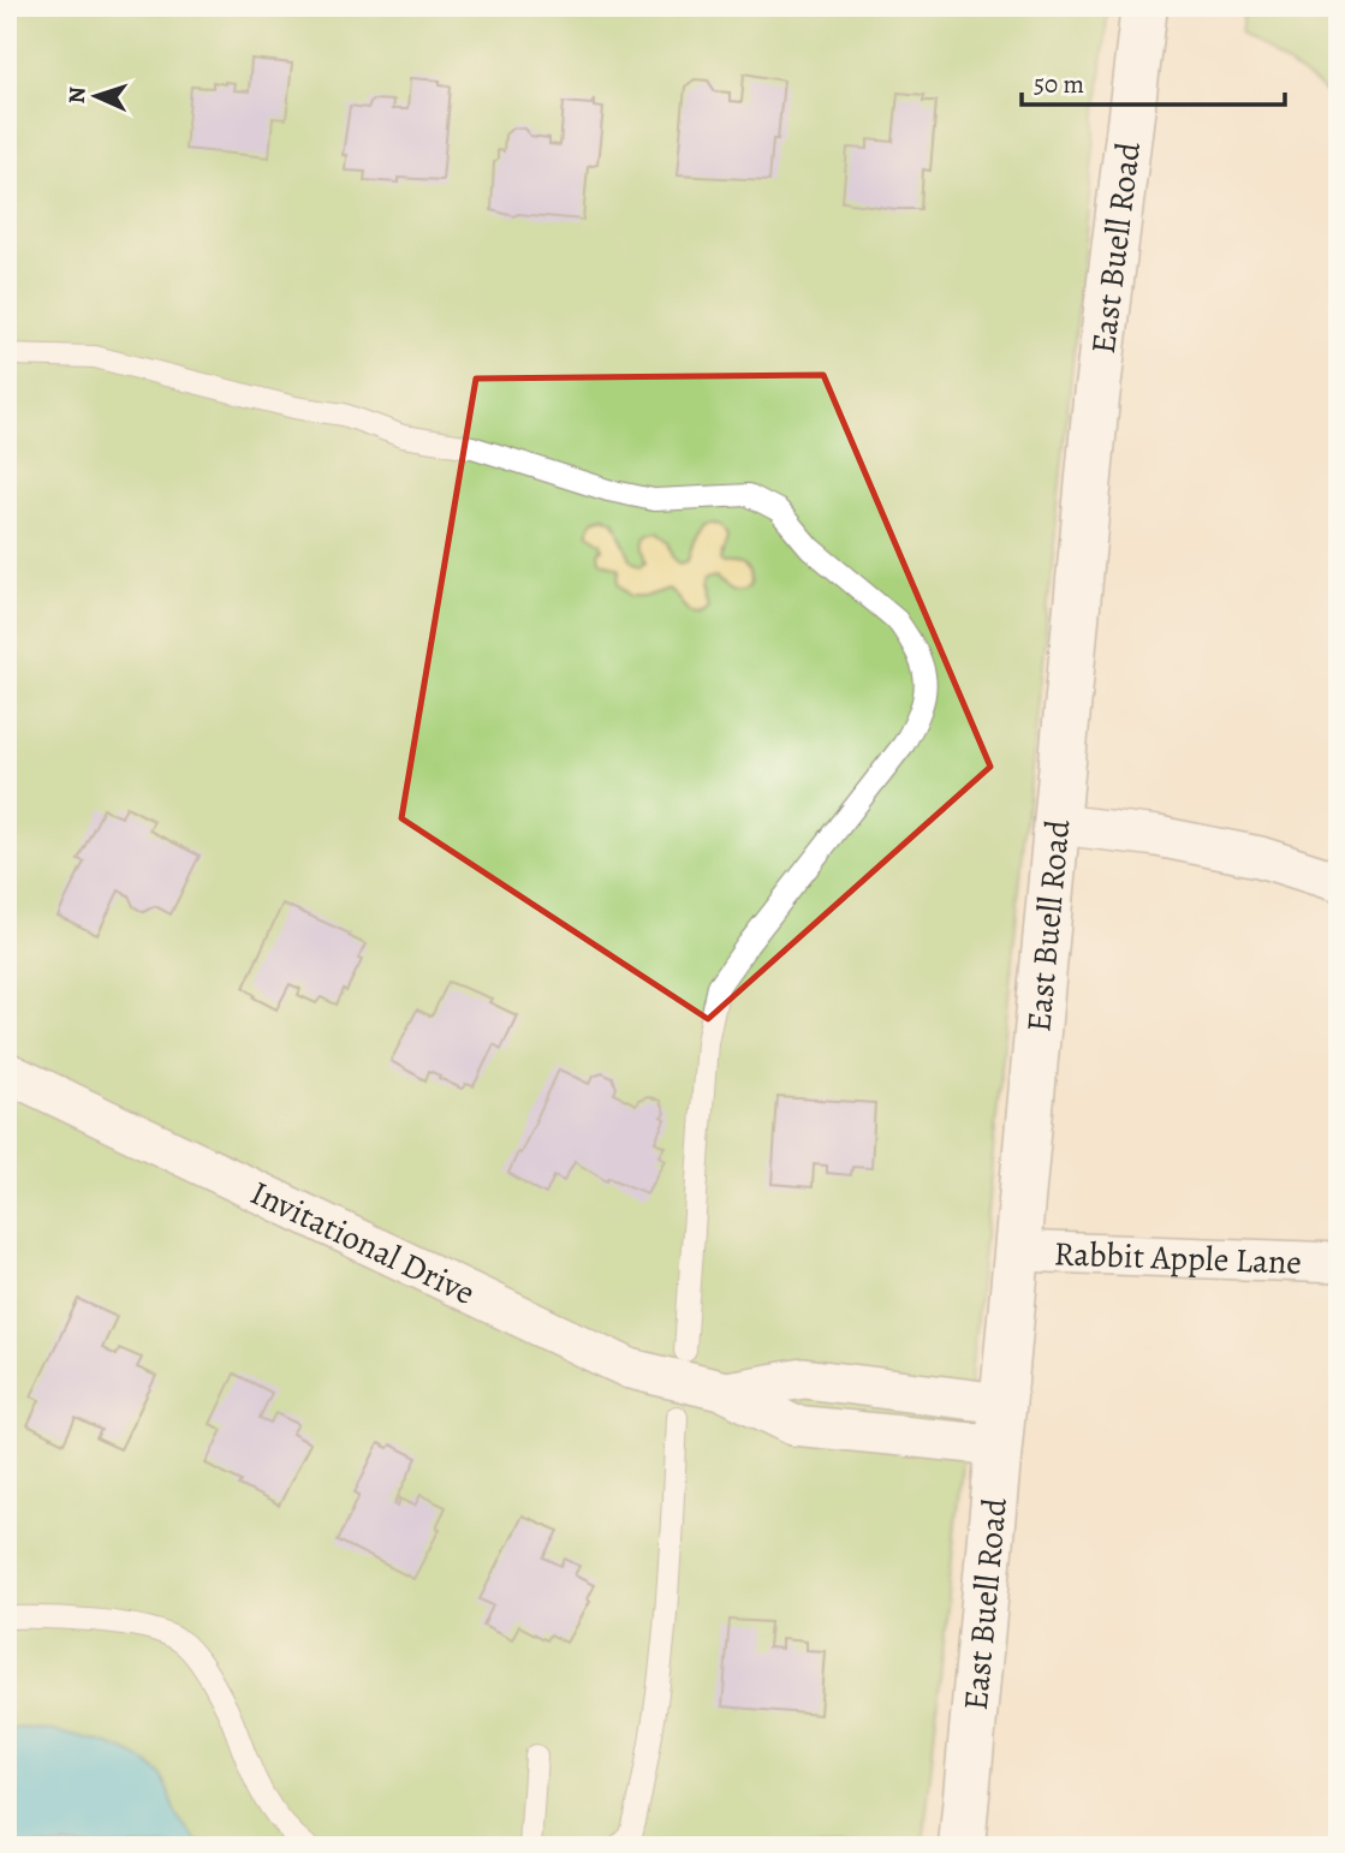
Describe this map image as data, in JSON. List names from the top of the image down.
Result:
{
  "streets": {
    "street": ["East Buell Road", "Invitational Drive", "Rabbit Apple Lane"]
  },
  "crossings": [
    ["East Buell Road", "Invitational Drive"],
    ["East Buell Road", "Rabbit Apple Lane"]
  ],
  "scale_bar": "50 m",
  "north": "left"
}
